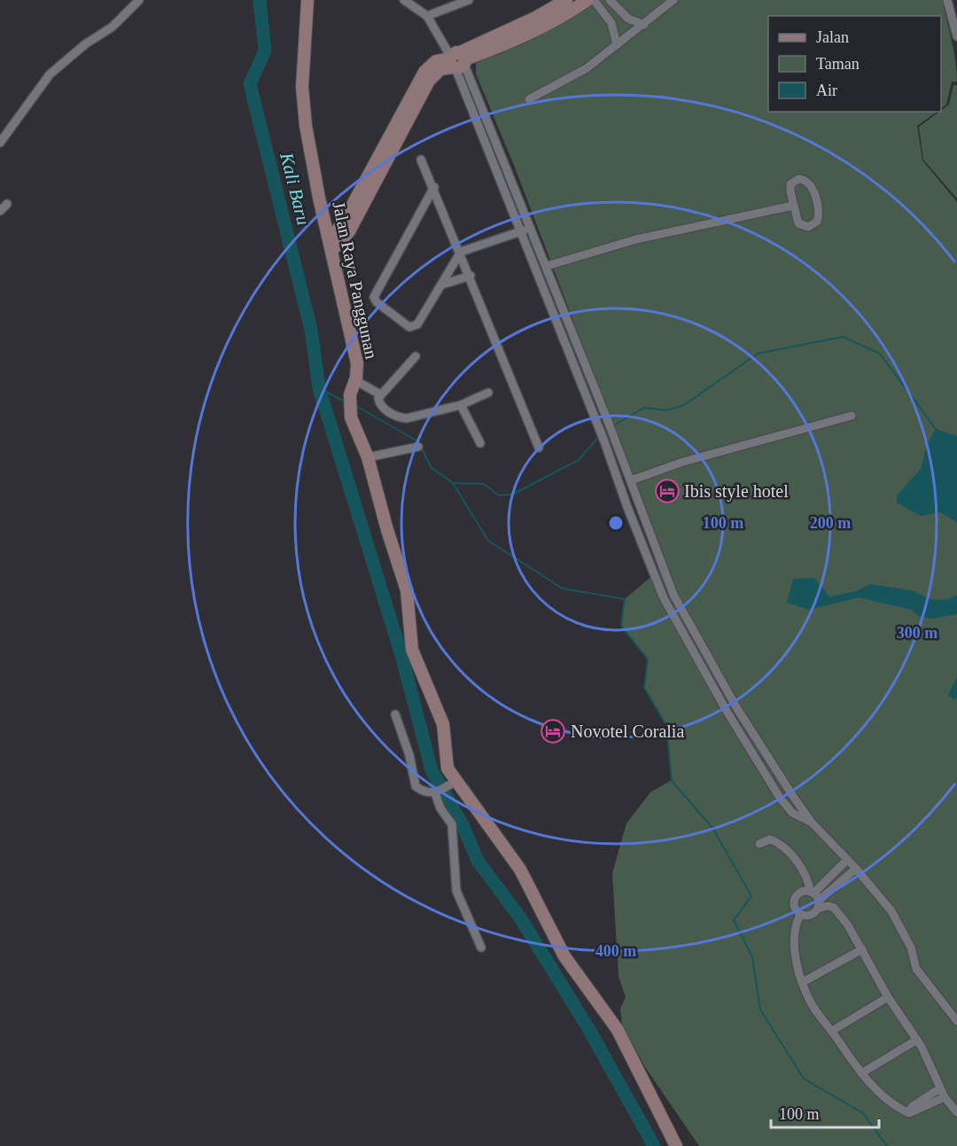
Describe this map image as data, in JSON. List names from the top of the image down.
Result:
{
  "streets": {
    "street": ["Jalan Raya Panggunan"]
  },
  "water": ["Kali Baru"],
  "places": {
    "hotel": ["Ibis style hotel", "Novotel Coralia"]
  },
  "legend": ["Jalan", "Taman", "Air"],
  "scale_bar": "100 m",
  "rings": [
    "100 m",
    "200 m",
    "300 m",
    "400 m"
  ]
}
